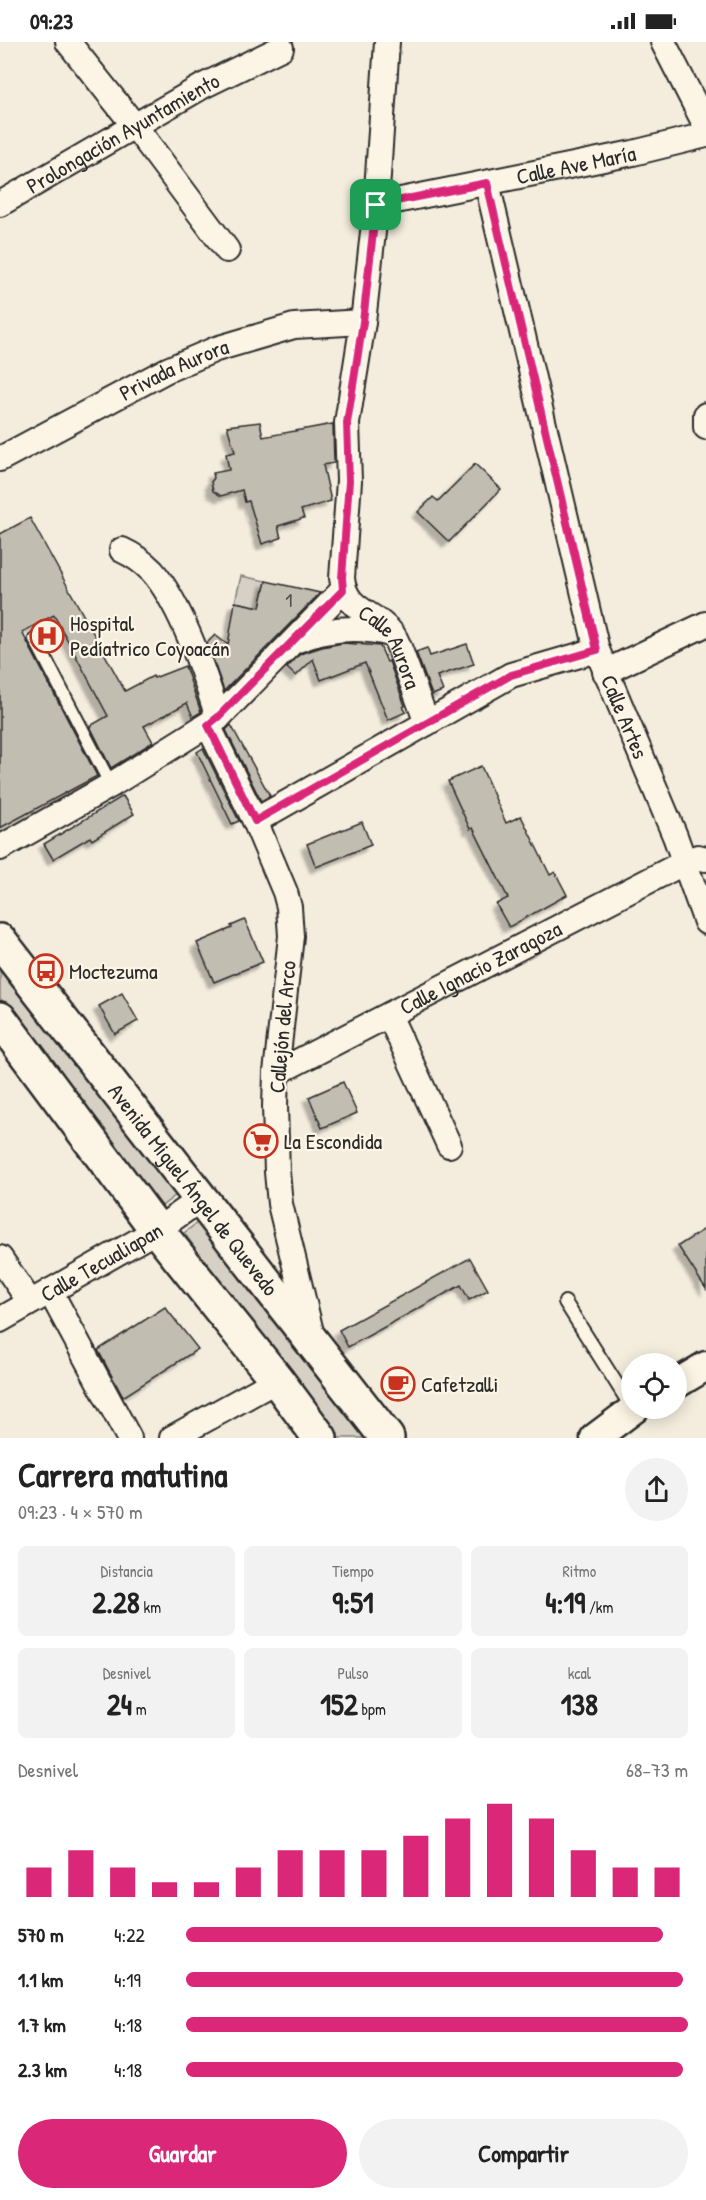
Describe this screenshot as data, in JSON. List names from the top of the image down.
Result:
{
  "streets": {
    "main road": ["Avenida Miguel Ángel de Quevedo"],
    "street": [
      "Prolongación Ayuntamiento",
      "Calle Ave María",
      "Privada Aurora",
      "Calle Aurora",
      "Calle Artes",
      "Calle Ignacio Zaragoza",
      "Callejón del Arco",
      "Calle Tecualiapan"
    ]
  },
  "crossings": [
    ["Calle Ave María", "Calle Aurora"],
    ["Calle Ave María", "Calle Artes"],
    ["Privada Aurora", "Calle Aurora"],
    ["Calle Artes", "Calle Ignacio Zaragoza"],
    ["Calle Ignacio Zaragoza", "Callejón del Arco"],
    ["Callejón del Arco", "Avenida Miguel Ángel de Quevedo"],
    ["Avenida Miguel Ángel de Quevedo", "Calle Tecualiapan"]
  ],
  "places": {
    "hospital": ["Hospital Pedíatrico Coyoacán"],
    "bus stop": ["Moctezuma"],
    "supermarket": ["La Escondida"],
    "cafe": ["Cafetzalli"]
  },
  "house_numbers": ["1"],
  "page": {
    "status": "09:23",
    "heading": ["Carrera matutina", "09:23 · 4 × 570 m"],
    "stats": [
      ["Distancia", "2.28 km"],
      ["Tiempo", "9:51"],
      ["Ritmo", "4:19 /km"],
      ["Desnivel", "24 m"],
      ["Pulso", "152 bpm"],
      ["kcal", "138"]
    ],
    "chart": ["Desnivel", "68–73 m"],
    "list": [
      {
        "name": "570 m",
        "note": "4:22"
      },
      {
        "name": "1.1 km",
        "note": "4:19"
      },
      {
        "name": "1.7 km",
        "note": "4:18"
      },
      {
        "name": "2.3 km",
        "note": "4:18"
      }
    ],
    "buttons": ["Guardar", "Compartir"]
  }
}
